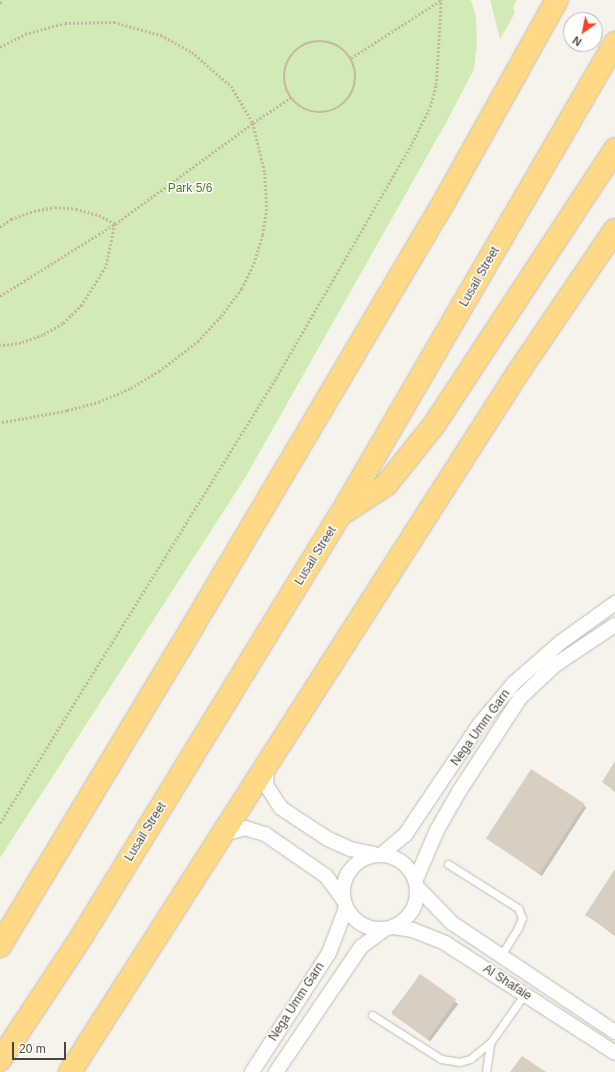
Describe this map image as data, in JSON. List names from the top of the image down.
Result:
{
  "streets": {
    "highway": ["Lusail Street"],
    "street": ["Nega Umm Garn", "Al Shafaie"]
  },
  "crossings": [
    ["Nega Umm Garn", "Al Shafaie"]
  ],
  "parks": ["Park 5/6"],
  "scale_bar": "20 m",
  "north": "bottom left"
}
